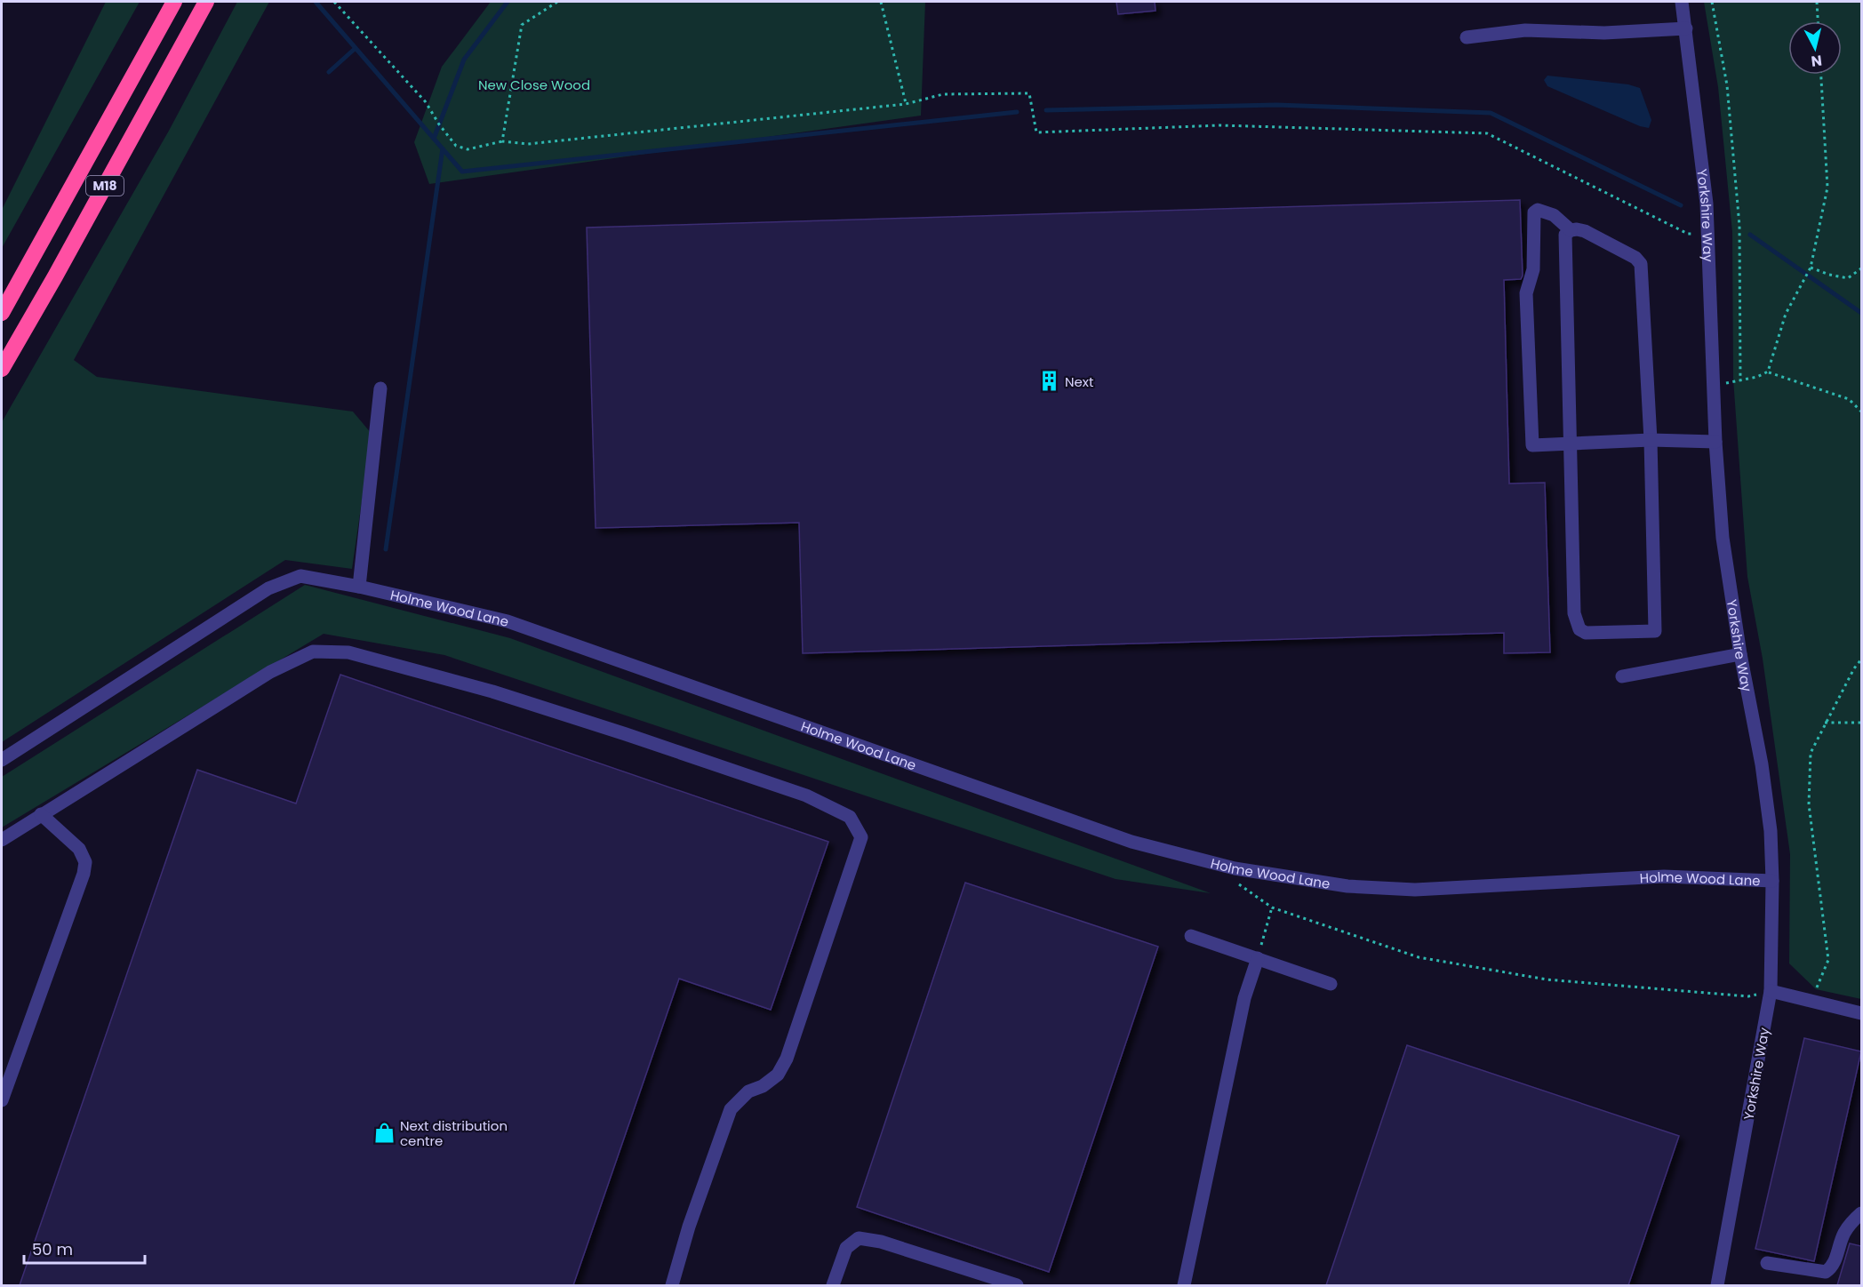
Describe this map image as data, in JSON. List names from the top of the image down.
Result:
{
  "streets": {
    "highway": ["M18"],
    "street": ["Yorkshire Way", "Holme Wood Lane"]
  },
  "crossings": [
    ["Yorkshire Way", "Holme Wood Lane"]
  ],
  "parks": ["New Close Wood"],
  "places": {
    "building": ["Next"],
    "shop": ["Next distribution centre"]
  },
  "scale_bar": "50 m",
  "north": "bottom"
}
